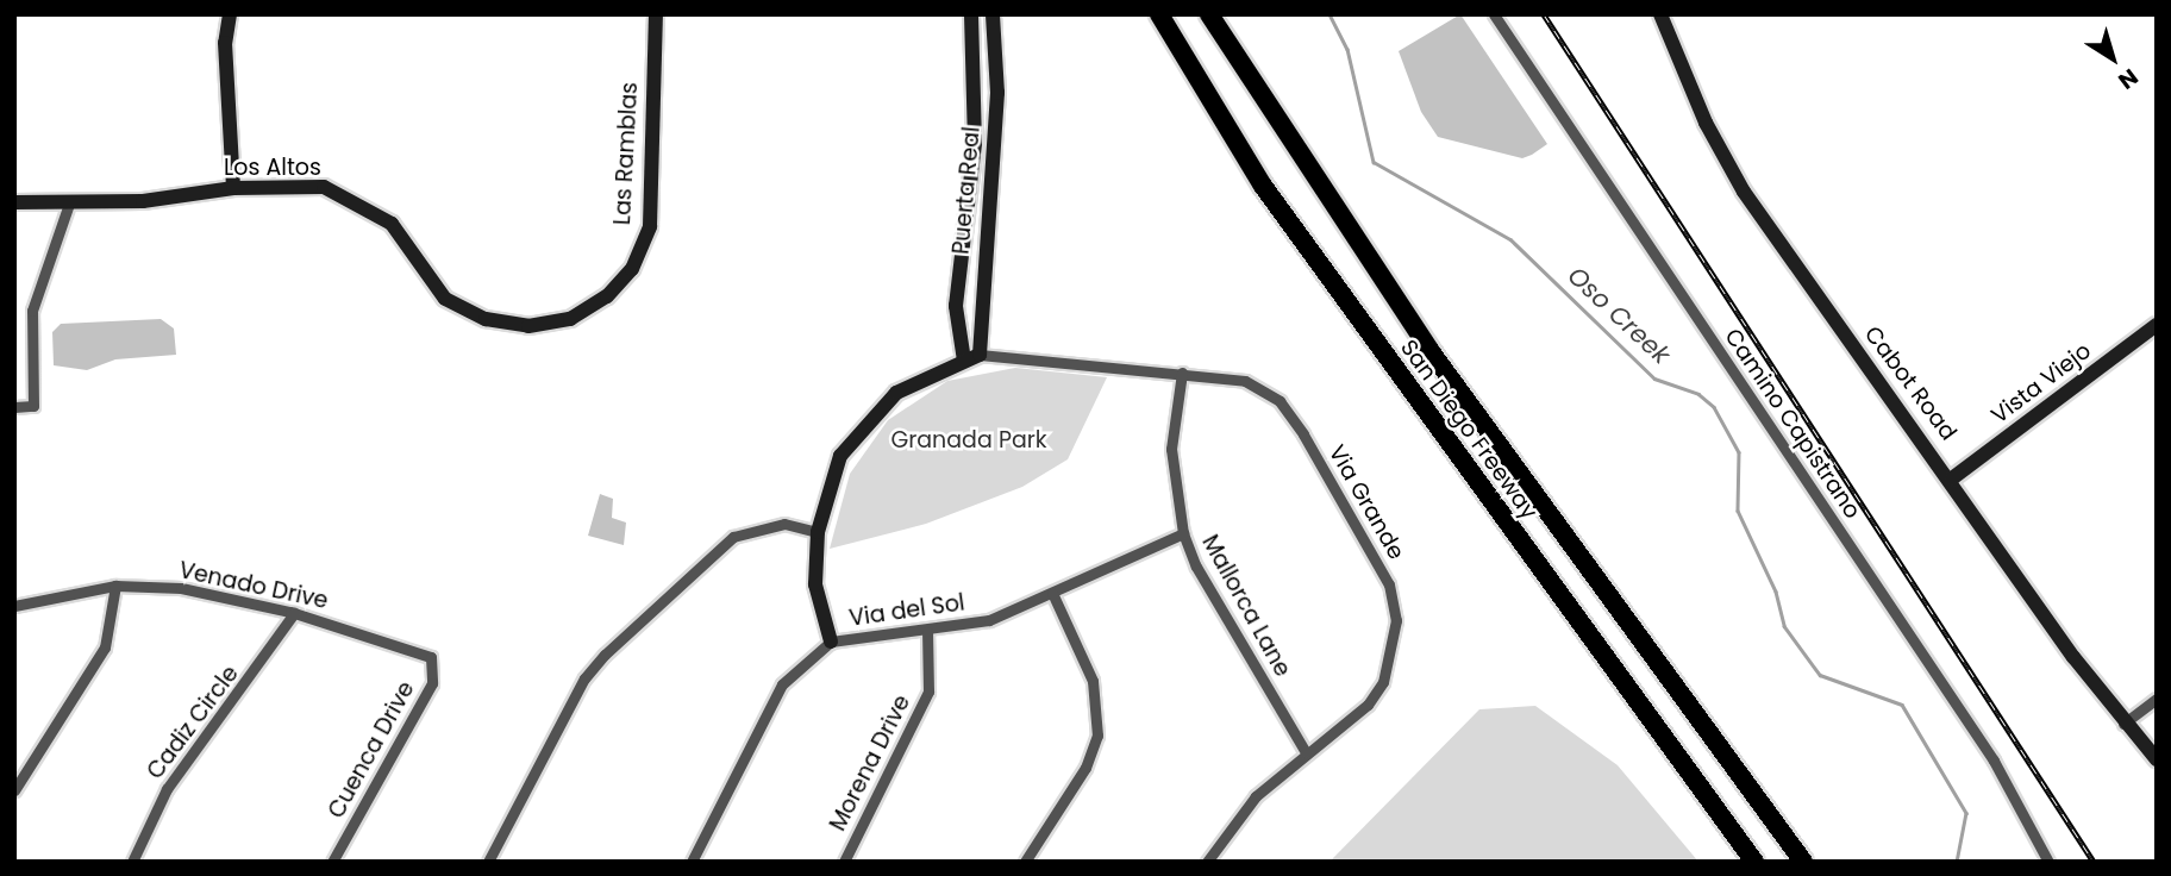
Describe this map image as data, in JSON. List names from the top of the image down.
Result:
{
  "streets": {
    "highway": ["San Diego Freeway"],
    "street": [
      "Las Ramblas",
      "Los Altos",
      "Puerta Real",
      "Cabot Road",
      "Vista Viejo",
      "Camino Capistrano",
      "Via Grande",
      "Venado Drive",
      "Mallorca Lane",
      "Via del Sol",
      "Cadiz Circle",
      "Cuenca Drive",
      "Morena Drive"
    ]
  },
  "crossings": [
    ["Las Ramblas", "Los Altos"],
    ["Puerta Real", "Via Grande"],
    ["Cabot Road", "Vista Viejo"],
    ["Via Grande", "Mallorca Lane"],
    ["Venado Drive", "Cadiz Circle"],
    ["Venado Drive", "Cuenca Drive"],
    ["Mallorca Lane", "Via del Sol"],
    ["Via del Sol", "Morena Drive"]
  ],
  "water": ["Oso Creek"],
  "parks": ["Granada Park"],
  "north": "bottom right"
}
